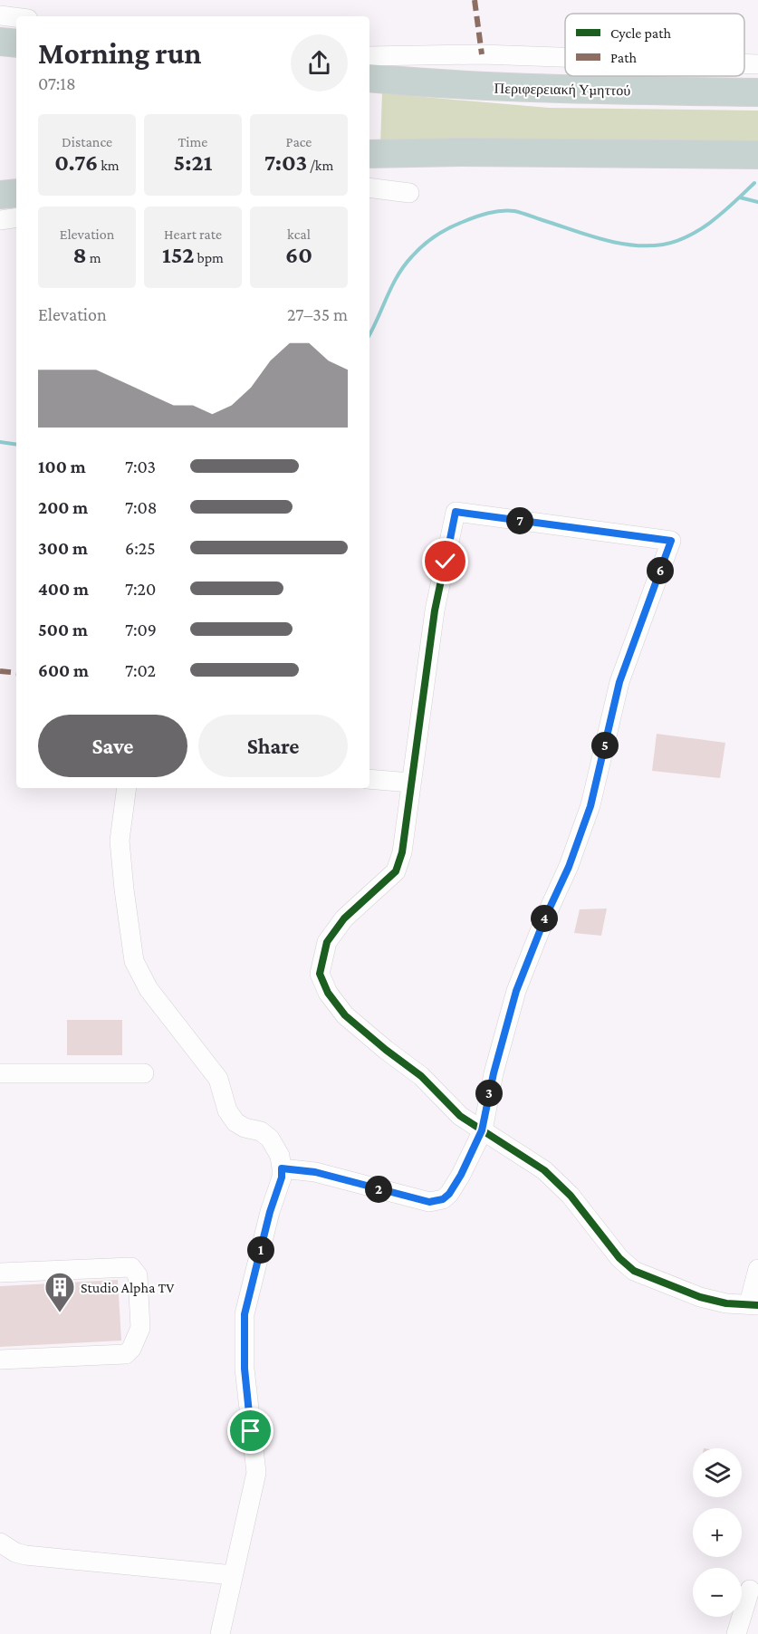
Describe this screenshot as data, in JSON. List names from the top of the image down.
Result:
{
  "streets": {
    "highway": ["Περιφερειακή Υμηττού"]
  },
  "places": {
    "building": ["Studio Alpha TV"]
  },
  "legend": ["Cycle path", "Path"],
  "page": {
    "heading": ["Morning run", "07:18"],
    "stats": [
      ["Distance", "0.76 km"],
      ["Time", "5:21"],
      ["Pace", "7:03 /km"],
      ["Elevation", "8 m"],
      ["Heart rate", "152 bpm"],
      ["kcal", "60"]
    ],
    "chart": ["Elevation", "27–35 m"],
    "list": [
      {
        "name": "100 m",
        "note": "7:03"
      },
      {
        "name": "200 m",
        "note": "7:08"
      },
      {
        "name": "300 m",
        "note": "6:25"
      },
      {
        "name": "400 m",
        "note": "7:20"
      },
      {
        "name": "500 m",
        "note": "7:09"
      },
      {
        "name": "600 m",
        "note": "7:02"
      }
    ],
    "pins": [
      "7",
      "6",
      "5",
      "4",
      "3",
      "2",
      "1"
    ],
    "buttons": ["Save", "Share"],
    "map_buttons": ["+", "−"]
  }
}
